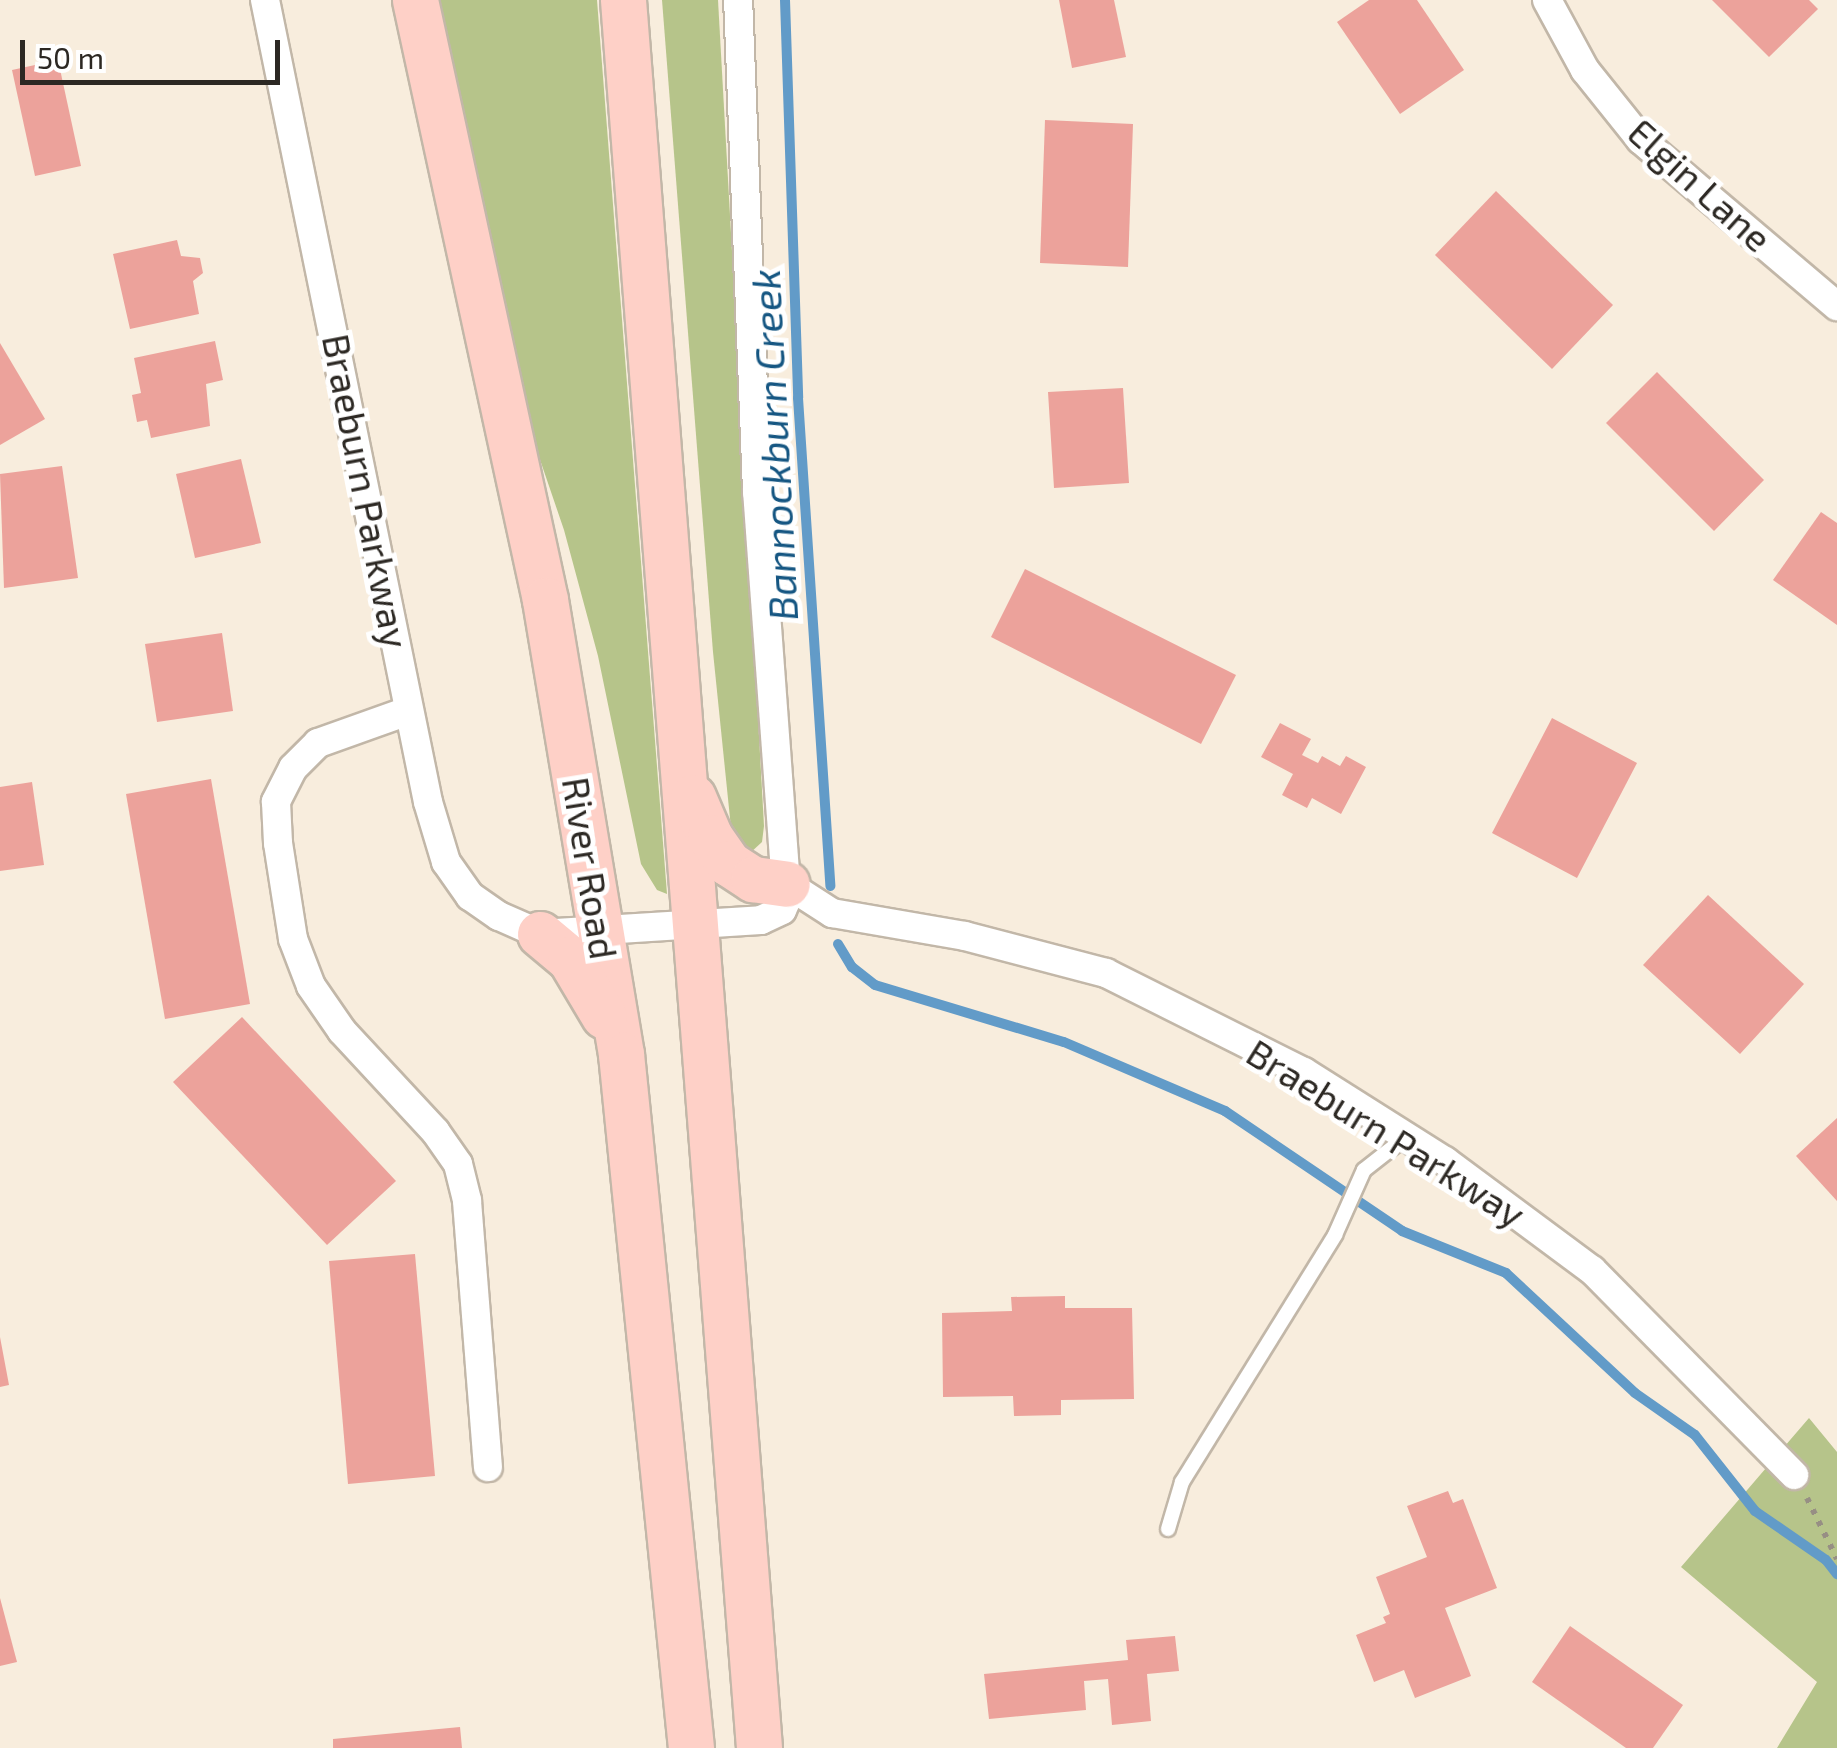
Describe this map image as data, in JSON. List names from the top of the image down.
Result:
{
  "streets": {
    "main road": ["River Road"],
    "street": ["Elgin Lane", "Braeburn Parkway"]
  },
  "water": ["Bannockburn Creek"],
  "scale_bar": "50 m"
}
